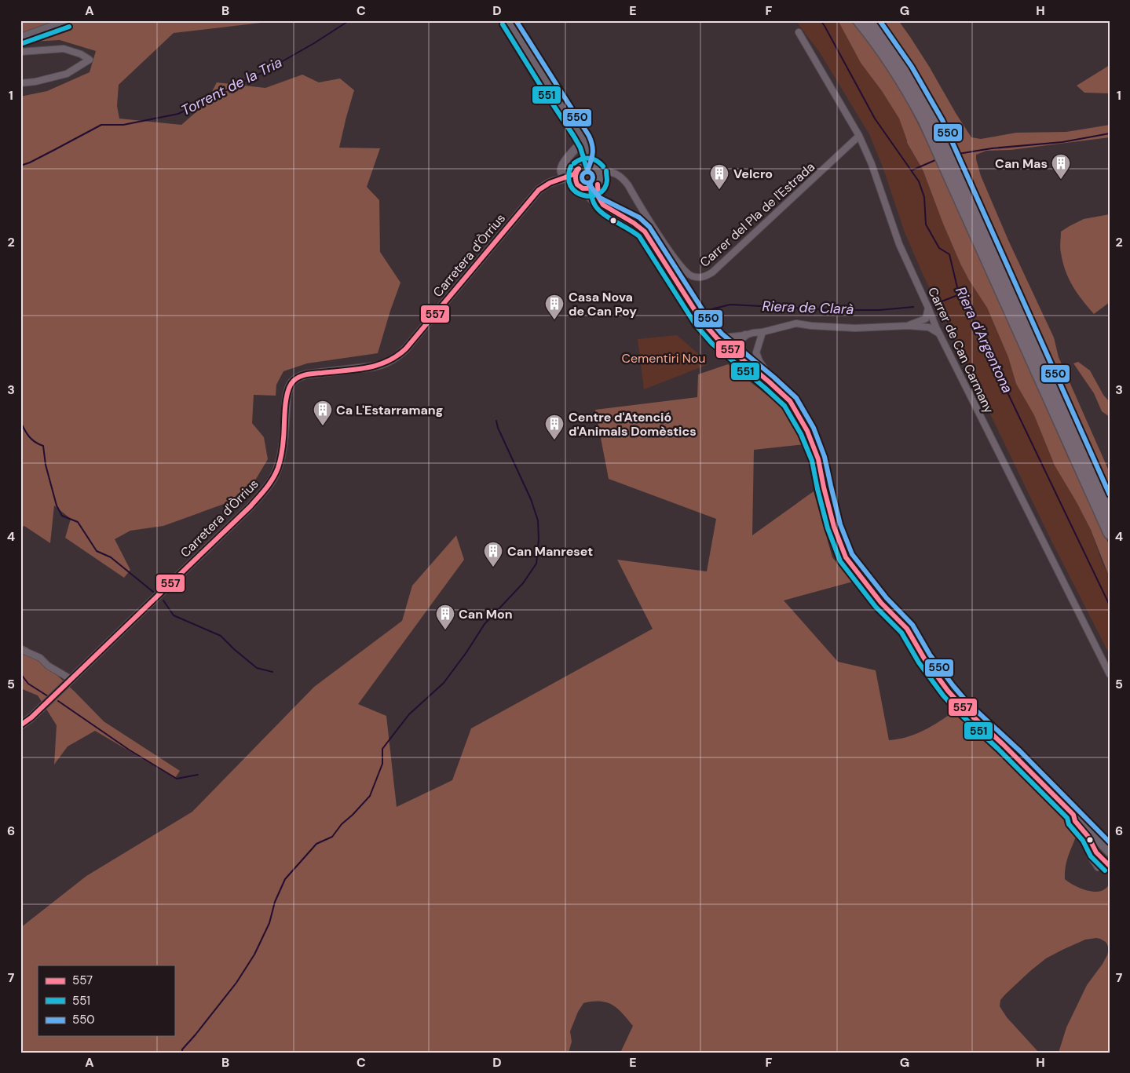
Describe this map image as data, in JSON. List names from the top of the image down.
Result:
{
  "streets": {
    "street": ["Carrer del Pla de l'Estrada", "Carretera d'Òrrius", "Carrer de Can Carmany"]
  },
  "crossings": [
    ["Carrer del Pla de l'Estrada", "Carrer de Can Carmany"]
  ],
  "water": ["Torrent de la Tria", "Riera de Clarà", "Riera d'Argentona"],
  "parks": ["Cementiri Nou"],
  "places": {
    "building": [
      "Can Mas",
      "Velcro",
      "Casa Nova de Can Poy",
      "Ca L'Estarramang",
      "Centre d'Atenció d'Animals Domèstics",
      "Can Manreset",
      "Can Mon"
    ]
  },
  "lines": ["transit line 550", "transit line 551", "transit line 557"],
  "legend": ["557", "551", "550"],
  "grid": {
    "columns": [
      "A",
      "B",
      "C",
      "D",
      "E",
      "F",
      "G",
      "H"
    ],
    "rows": [
      "1",
      "2",
      "3",
      "4",
      "5",
      "6",
      "7"
    ]
  }
}
